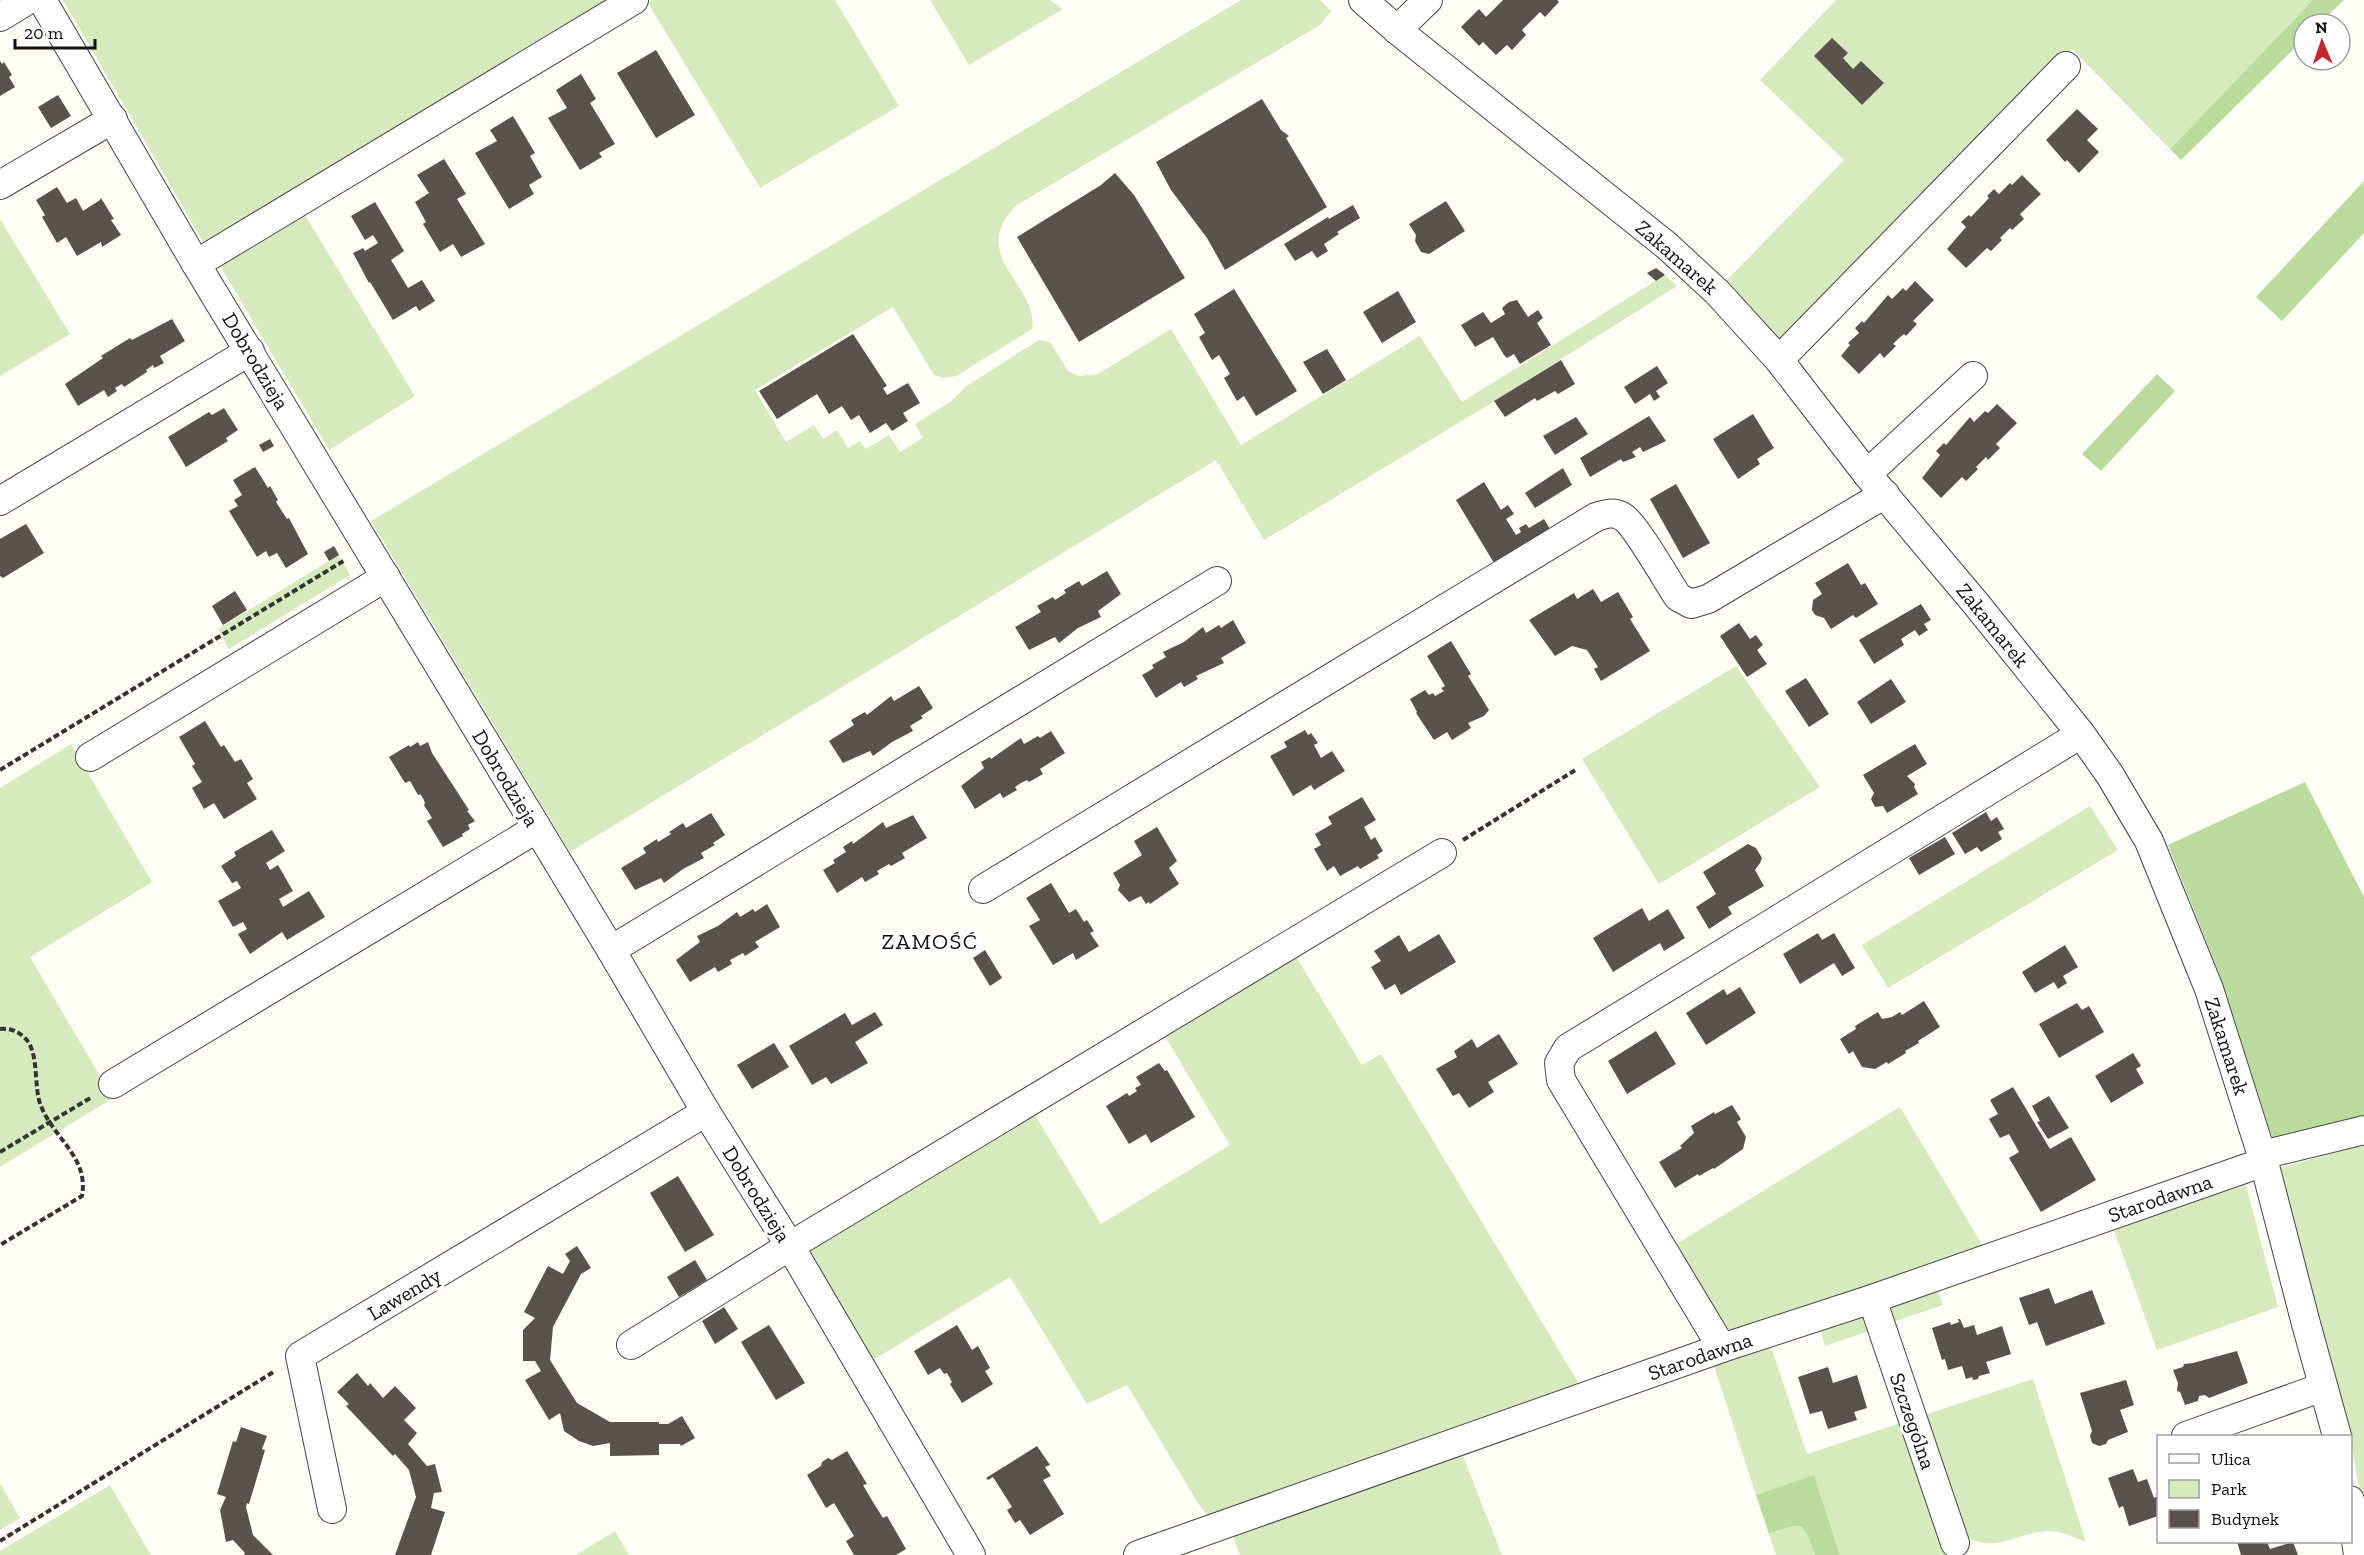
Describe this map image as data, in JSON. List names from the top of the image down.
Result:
{
  "streets": {
    "street": [
      "Zakamarek",
      "Dobrodzieja",
      "Starodawna",
      "Lawendy",
      "Szczególna"
    ]
  },
  "crossings": [
    ["Zakamarek", "Starodawna"],
    ["Dobrodzieja", "Lawendy"],
    ["Starodawna", "Szczególna"]
  ],
  "districts": ["ZAMOŚĆ"],
  "legend": ["Ulica", "Park", "Budynek"],
  "scale_bar": "20 m",
  "north": "top"
}
